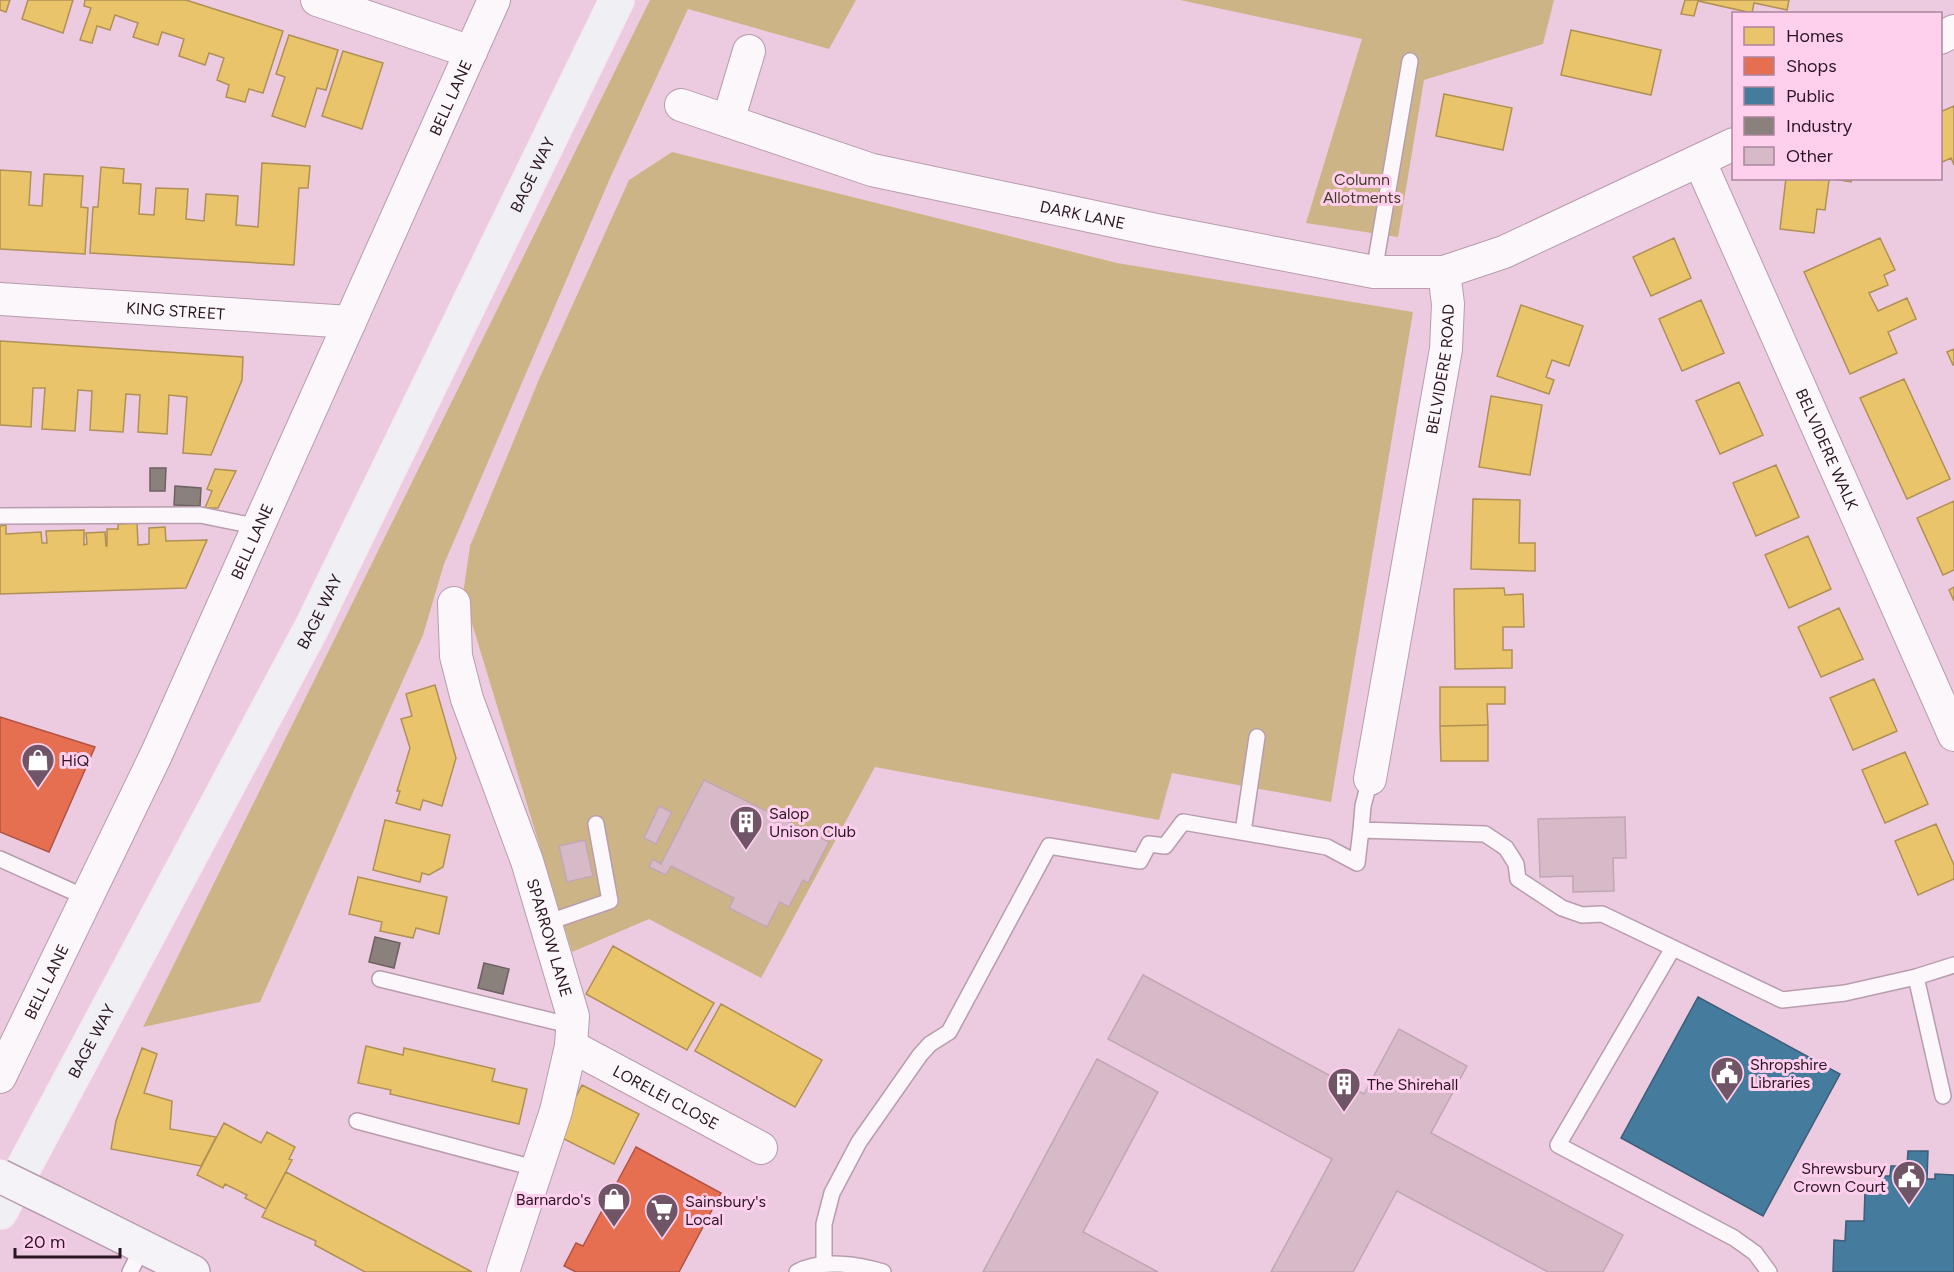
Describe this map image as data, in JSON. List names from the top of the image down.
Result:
{
  "streets": {
    "main road": ["BAGE WAY"],
    "street": [
      "BELL LANE",
      "DARK LANE",
      "KING STREET",
      "BELVIDERE ROAD",
      "BELVIDERE WALK",
      "SPARROW LANE",
      "LORELEI CLOSE"
    ]
  },
  "crossings": [
    ["BELL LANE", "KING STREET"],
    ["DARK LANE", "BELVIDERE ROAD"],
    ["SPARROW LANE", "LORELEI CLOSE"]
  ],
  "parks": ["Column Allotments"],
  "places": {
    "shop": ["HiQ", "Barnardo's"],
    "building": ["Salop Unison Club", "The Shirehall"],
    "public building": ["Shropshire Libraries", "Shrewsbury Crown Court"],
    "supermarket": ["Sainsbury's Local"]
  },
  "legend": [
    "Homes",
    "Shops",
    "Public",
    "Industry",
    "Other"
  ],
  "scale_bar": "20 m"
}
